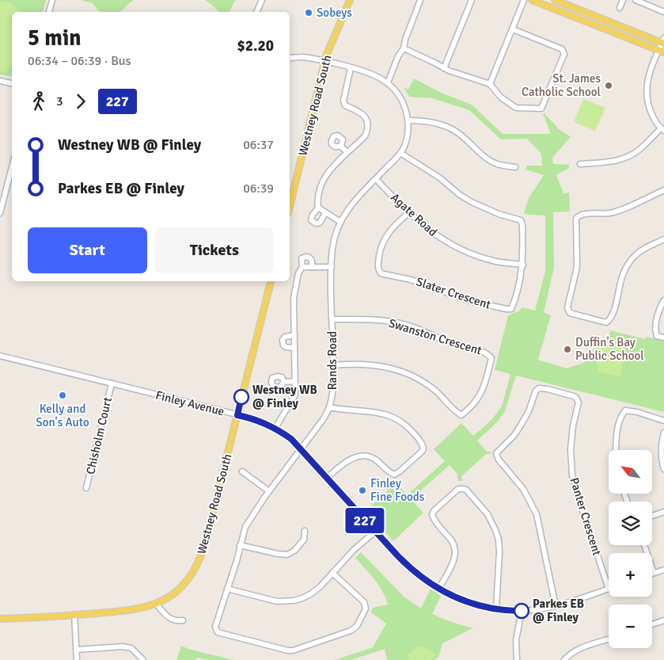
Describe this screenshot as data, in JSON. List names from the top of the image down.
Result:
{
  "streets": {
    "main road": ["Westney Road South"],
    "street": [
      "Agate Road",
      "Slater Crescent",
      "Swanston Crescent",
      "Rands Road",
      "Finley Avenue",
      "Chisholm Court",
      "Panter Crescent"
    ]
  },
  "crossings": [
    ["Westney Road South", "Rands Road"],
    ["Westney Road South", "Finley Avenue"],
    ["Agate Road", "Slater Crescent"],
    ["Agate Road", "Rands Road"],
    ["Slater Crescent", "Rands Road"],
    ["Swanston Crescent", "Rands Road"],
    ["Rands Road", "Finley Avenue"],
    ["Finley Avenue", "Chisholm Court"],
    ["Finley Avenue", "Panter Crescent"]
  ],
  "places": [
    "Sobeys",
    "St. James Catholic School",
    "Duffin's Bay Public School",
    "Kelly and Son's Auto",
    "Westney WB @ Finley",
    "Finley Fine Foods",
    "Parkes EB @ Finley"
  ],
  "lines": ["bus line 227"],
  "north": "top left",
  "page": {
    "on_map": "227",
    "heading": ["5 min", "06:34 – 06:39 · Bus", "$2.20"],
    "legs": ["3", "227"],
    "list": [
      {
        "name": "Westney WB @ Finley",
        "value": "06:37"
      },
      {
        "name": "Parkes EB @ Finley",
        "value": "06:39"
      }
    ],
    "buttons": ["Start", "Tickets"],
    "map_buttons": ["+", "−"]
  }
}
